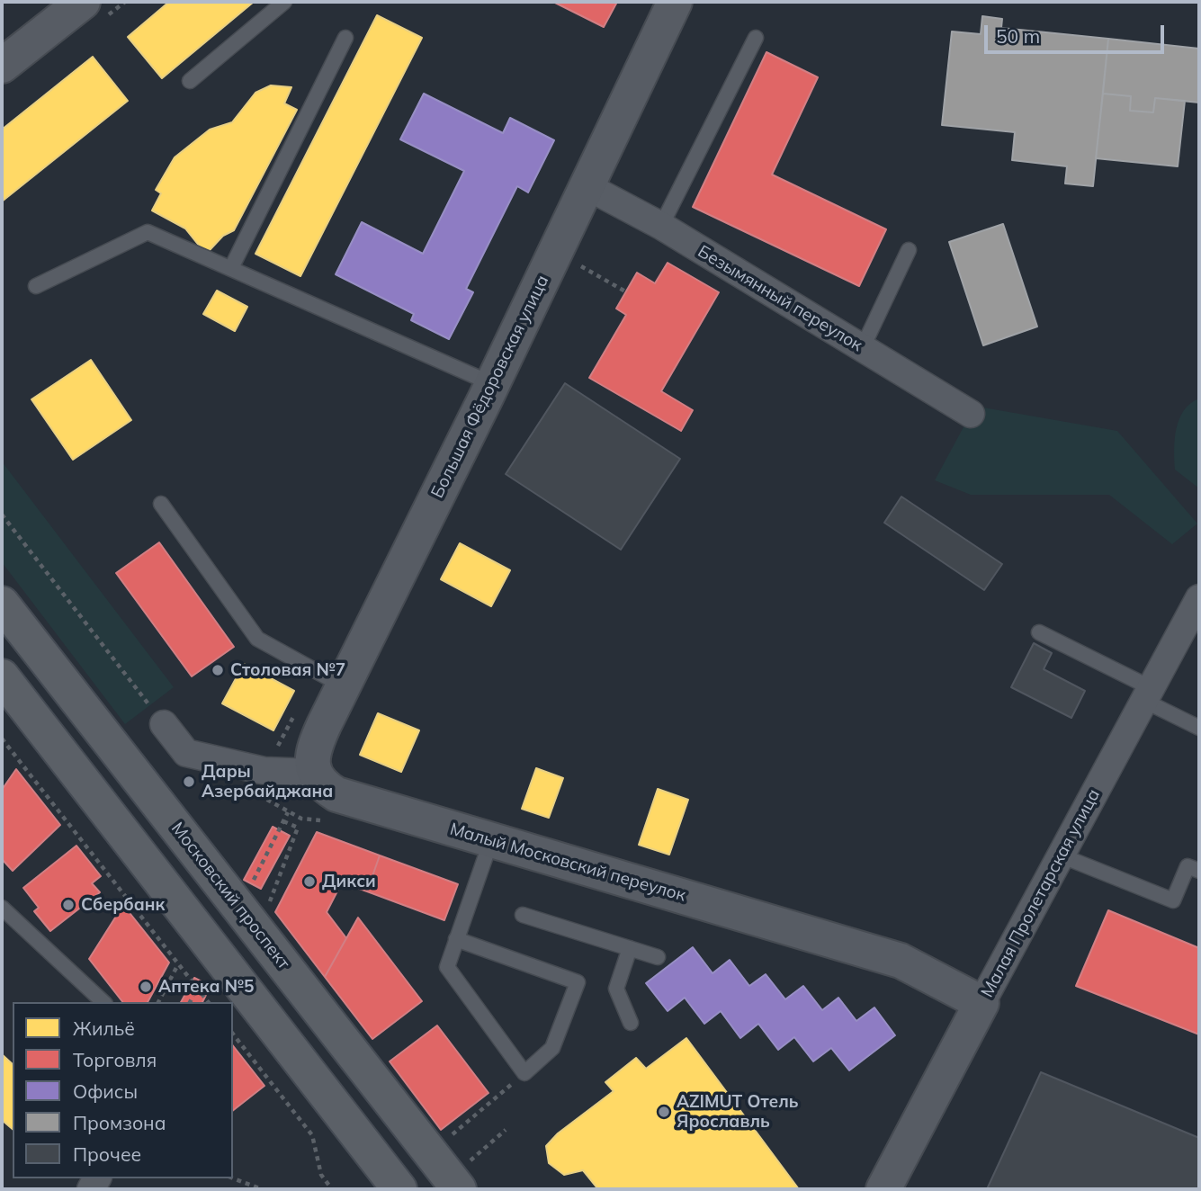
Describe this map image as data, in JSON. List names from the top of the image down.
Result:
{
  "streets": {
    "main road": ["Московский проспект"],
    "street": [
      "Безымянный переулок",
      "Большая Фёдоровская улица",
      "Малый Московский переулок",
      "Малая Пролетарская улица"
    ]
  },
  "crossings": [
    ["Безымянный переулок", "Большая Фёдоровская улица"],
    ["Большая Фёдоровская улица", "Малый Московский переулок"],
    ["Малый Московский переулок", "Малая Пролетарская улица"]
  ],
  "places": [
    "Столовая №7",
    "Дары Азербайджана",
    "Дикси",
    "Сбербанк",
    "Аптека №5",
    "AZIMUT Отель Ярославль"
  ],
  "legend": [
    "Жильё",
    "Торговля",
    "Офисы",
    "Промзона",
    "Прочее"
  ],
  "scale_bar": "50 m"
}
